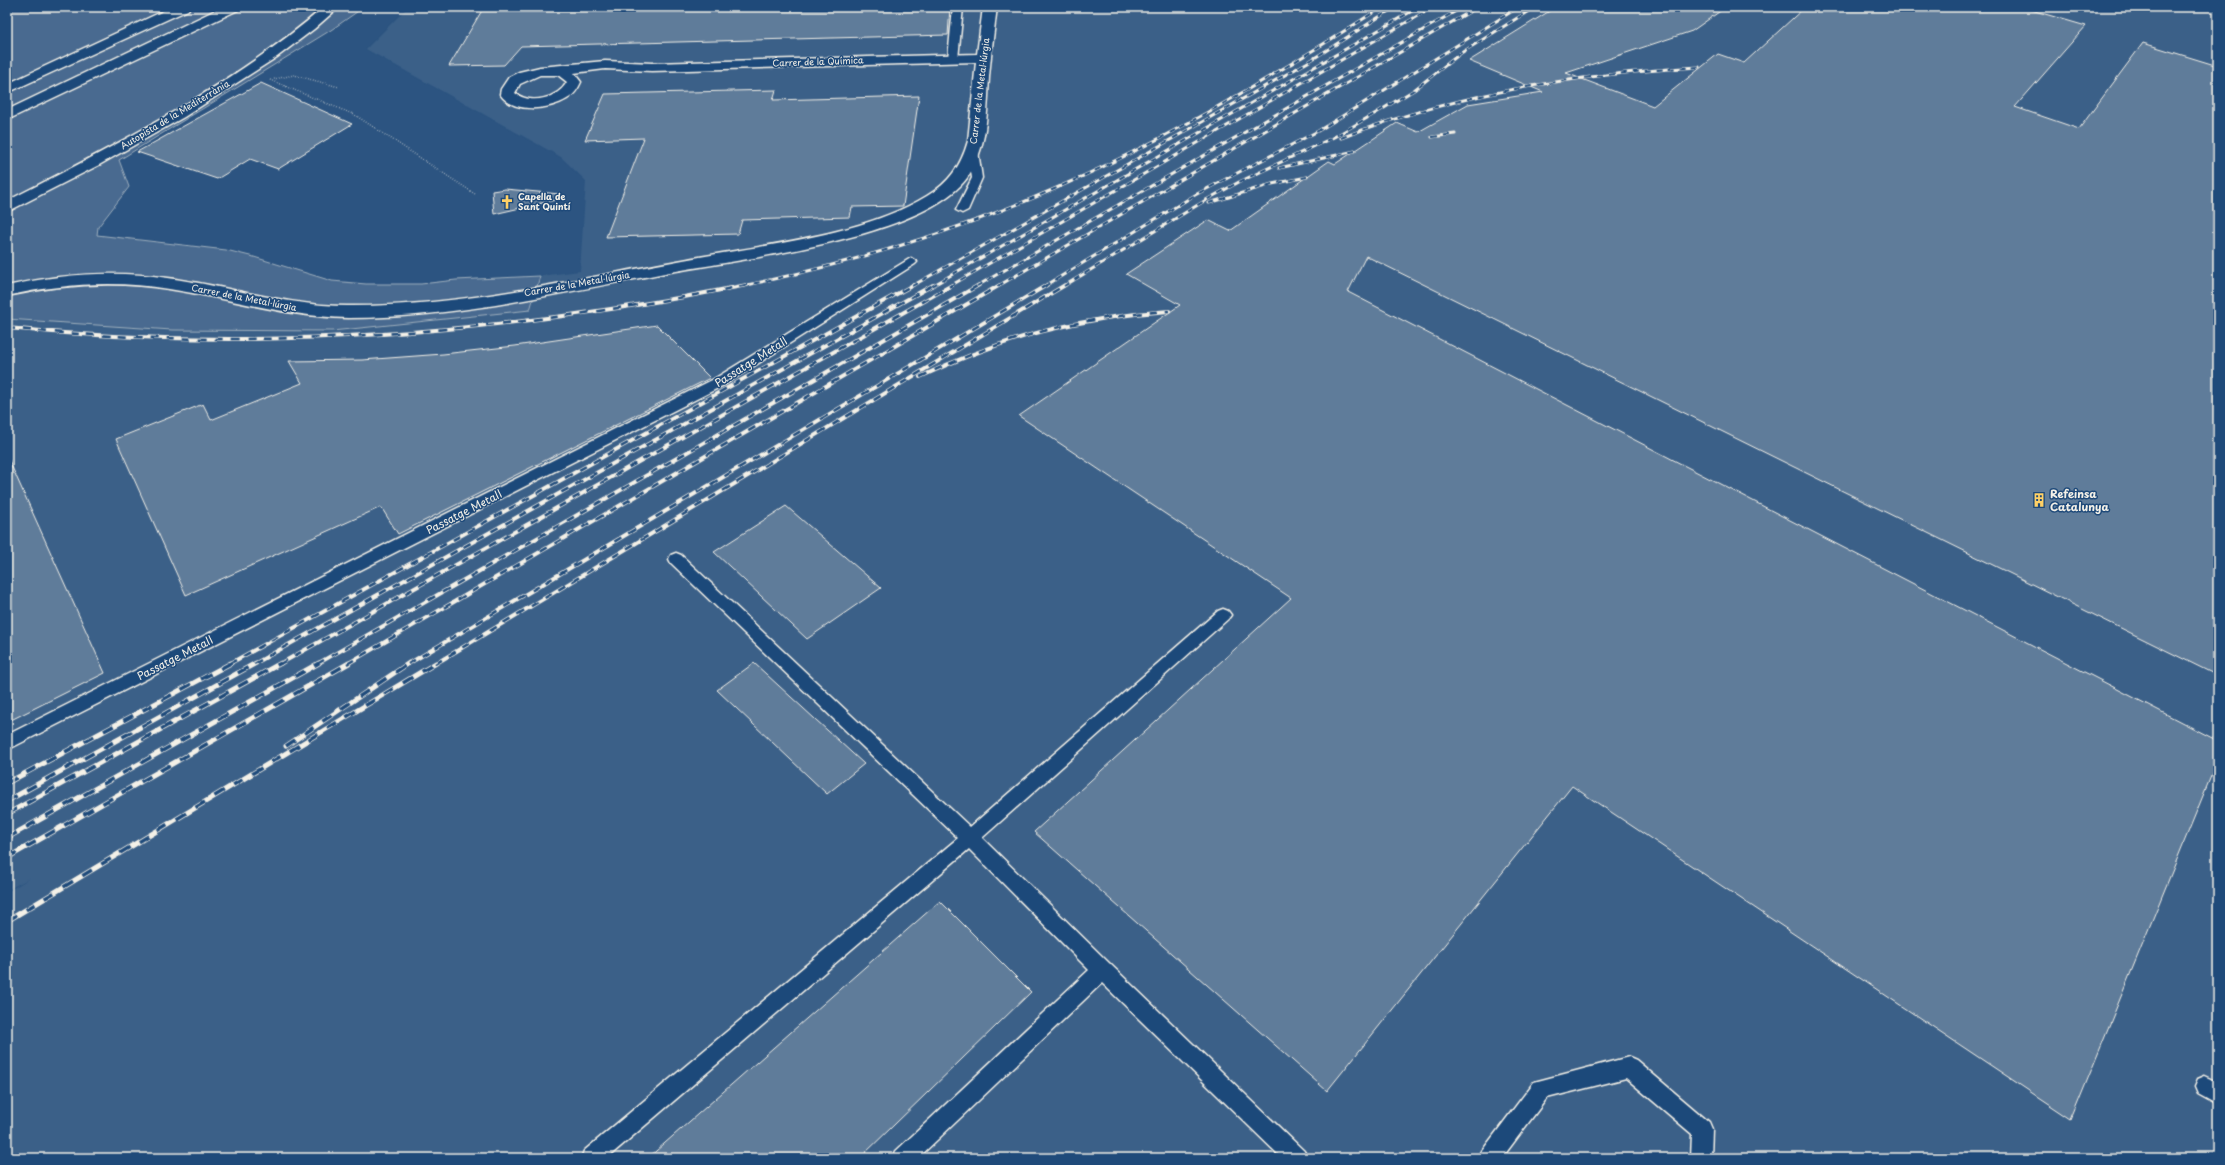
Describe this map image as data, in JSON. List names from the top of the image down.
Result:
{
  "streets": {
    "main road": ["Carrer de la Química", "Carrer de la Metal·lúrgia", "Autopista de la Mediterrània"],
    "lane": ["Passatge Metall"]
  },
  "crossings": [
    ["Carrer de la Química", "Carrer de la Metal·lúrgia"]
  ],
  "places": {
    "church": ["Capella de Sant Quintí"],
    "building": ["Refeinsa Catalunya"]
  }
}
